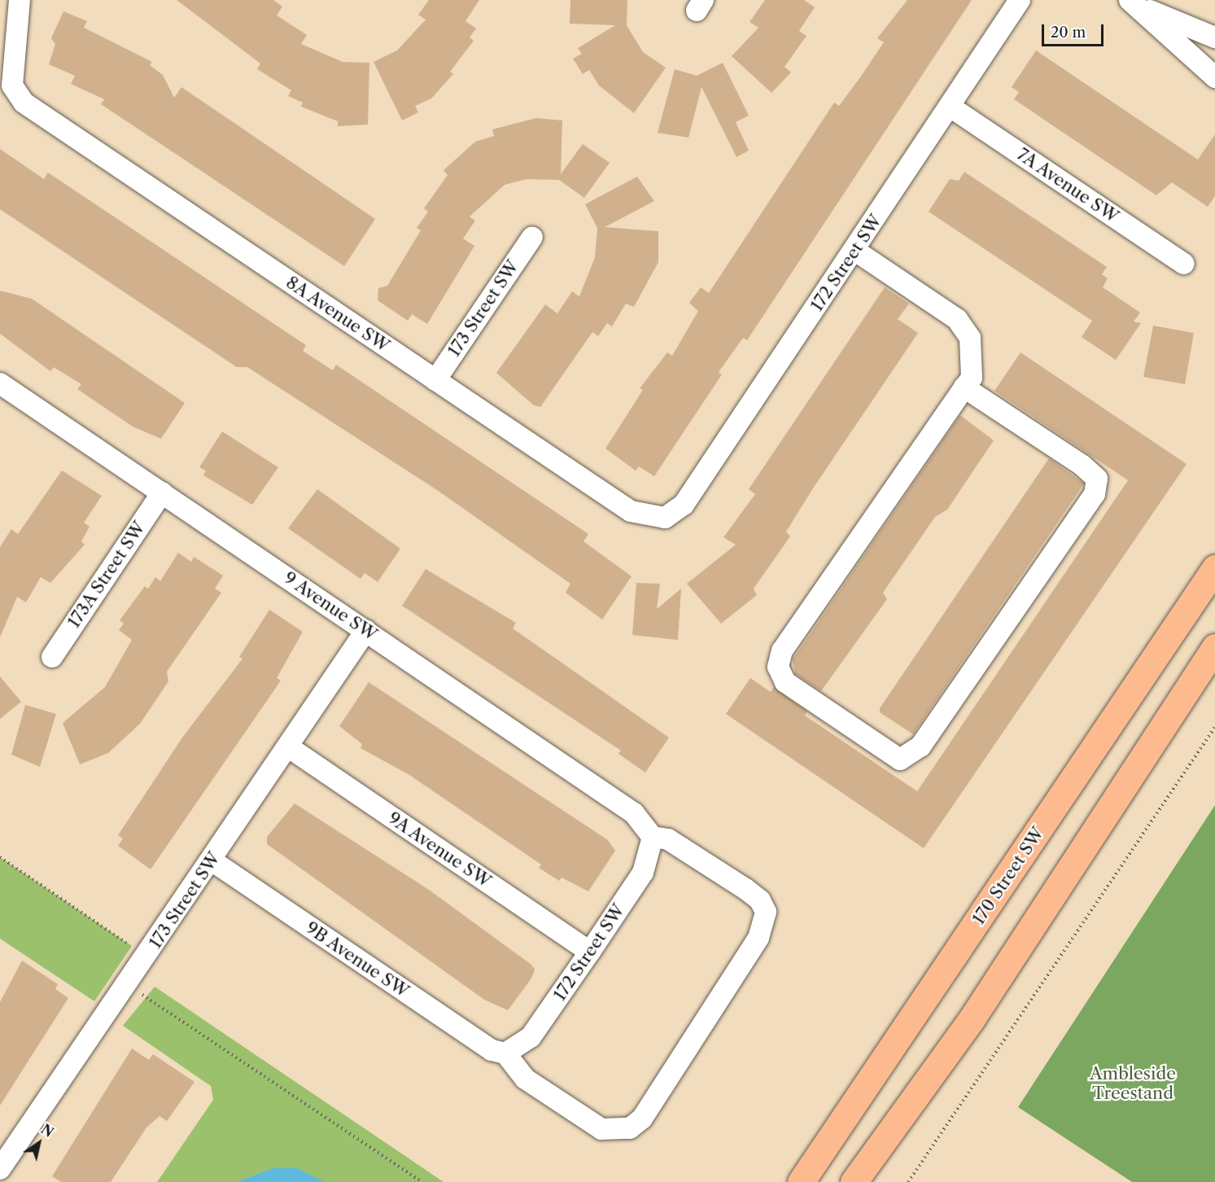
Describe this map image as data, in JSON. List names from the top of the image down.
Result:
{
  "streets": {
    "main road": ["170 Street SW"],
    "street": [
      "7A Avenue SW",
      "172 Street SW",
      "173 Street SW",
      "8A Avenue SW",
      "173A Street SW",
      "9 Avenue SW",
      "9A Avenue SW",
      "9B Avenue SW"
    ]
  },
  "crossings": [
    ["7A Avenue SW", "172 Street SW"],
    ["172 Street SW", "8A Avenue SW"],
    ["172 Street SW", "9 Avenue SW"],
    ["172 Street SW", "9A Avenue SW"],
    ["172 Street SW", "9B Avenue SW"],
    ["173 Street SW", "8A Avenue SW"],
    ["173 Street SW", "9 Avenue SW"],
    ["173 Street SW", "9A Avenue SW"],
    ["173 Street SW", "9B Avenue SW"],
    ["173A Street SW", "9 Avenue SW"]
  ],
  "parks": ["Ambleside Treestand"],
  "scale_bar": "20 m",
  "north": "top right"
}
